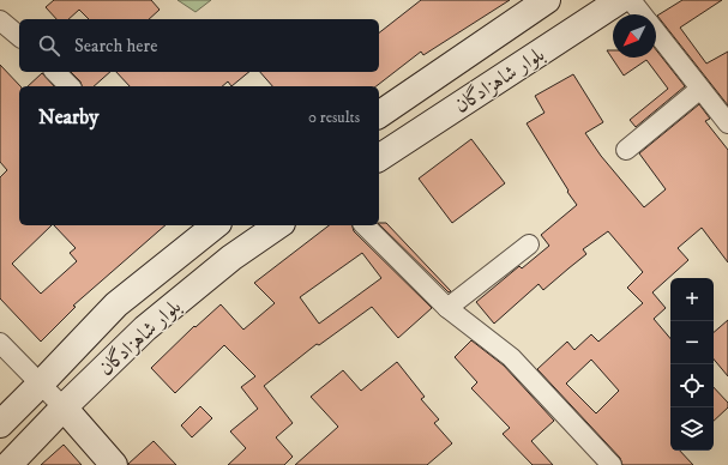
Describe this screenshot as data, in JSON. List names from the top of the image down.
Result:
{
  "streets": {
    "main road": ["بلوار شاهزادگان"]
  },
  "north": "bottom left",
  "page": {
    "search": "Search here",
    "heading": ["Nearby", "0 results"],
    "map_buttons": ["+", "−"]
  }
}
